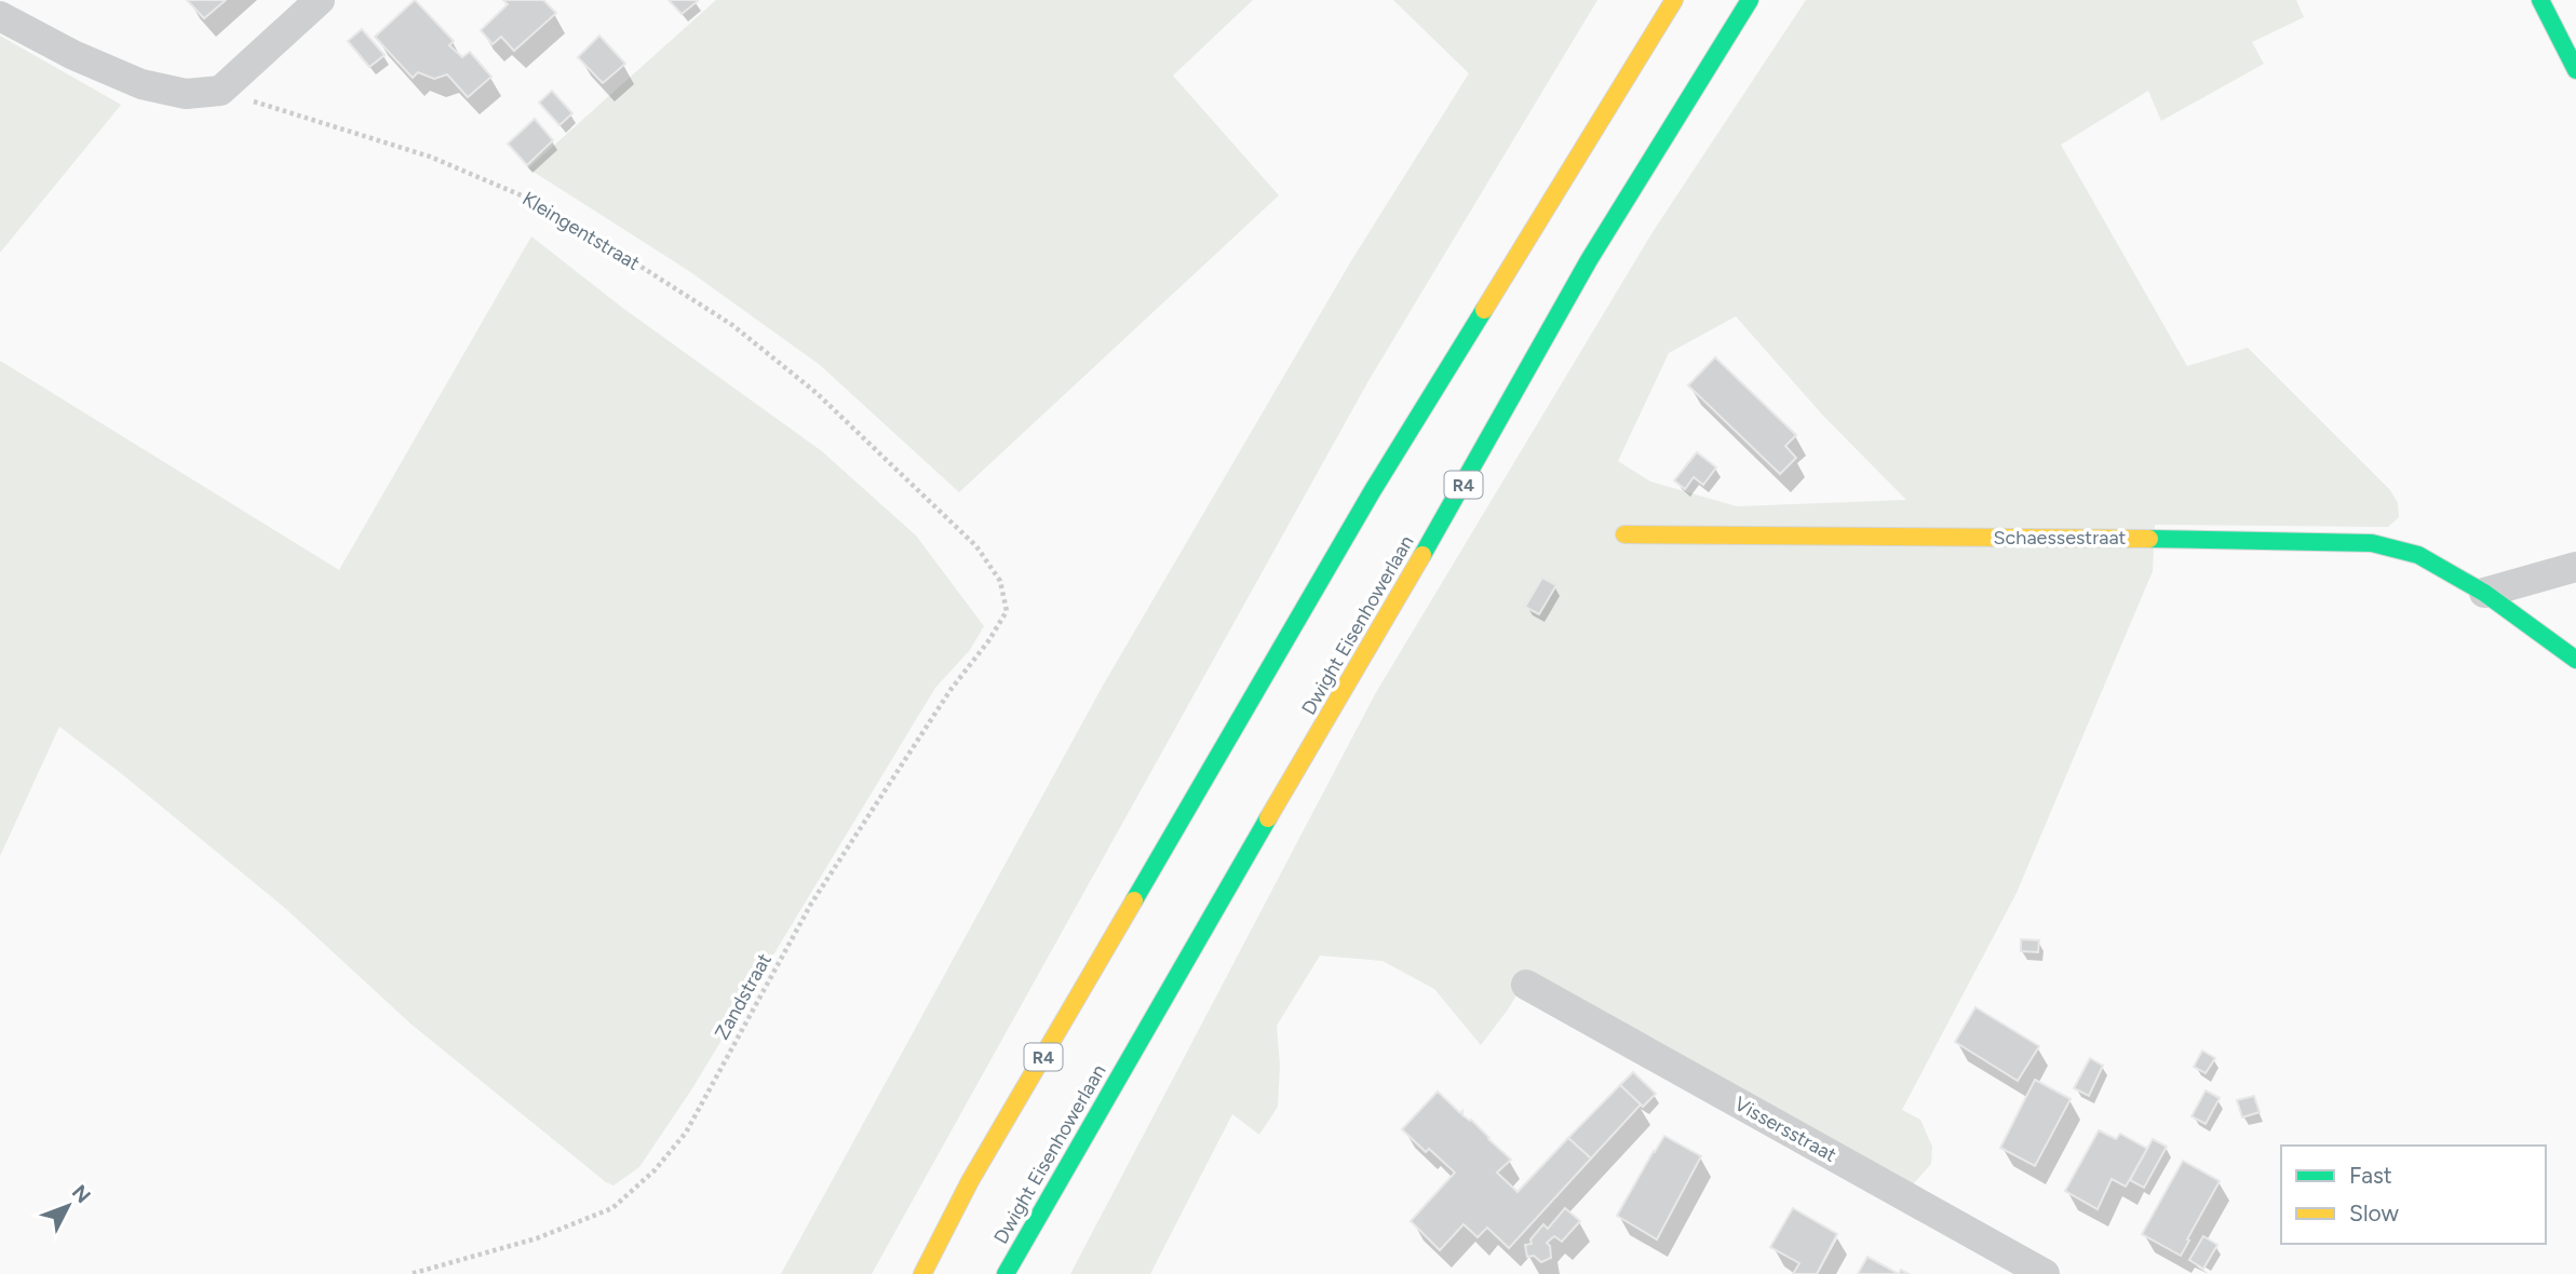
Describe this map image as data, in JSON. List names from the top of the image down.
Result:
{
  "streets": {
    "main road": ["R4", "Schaessestraat", "Dwight Eisenhowerlaan"],
    "street": ["Vissersstraat"],
    "path": ["Kleingentstraat", "Zandstraat"]
  },
  "crossings": [
    ["Kleingentstraat", "Zandstraat"]
  ],
  "legend": ["Fast", "Slow"],
  "north": "top right"
}
